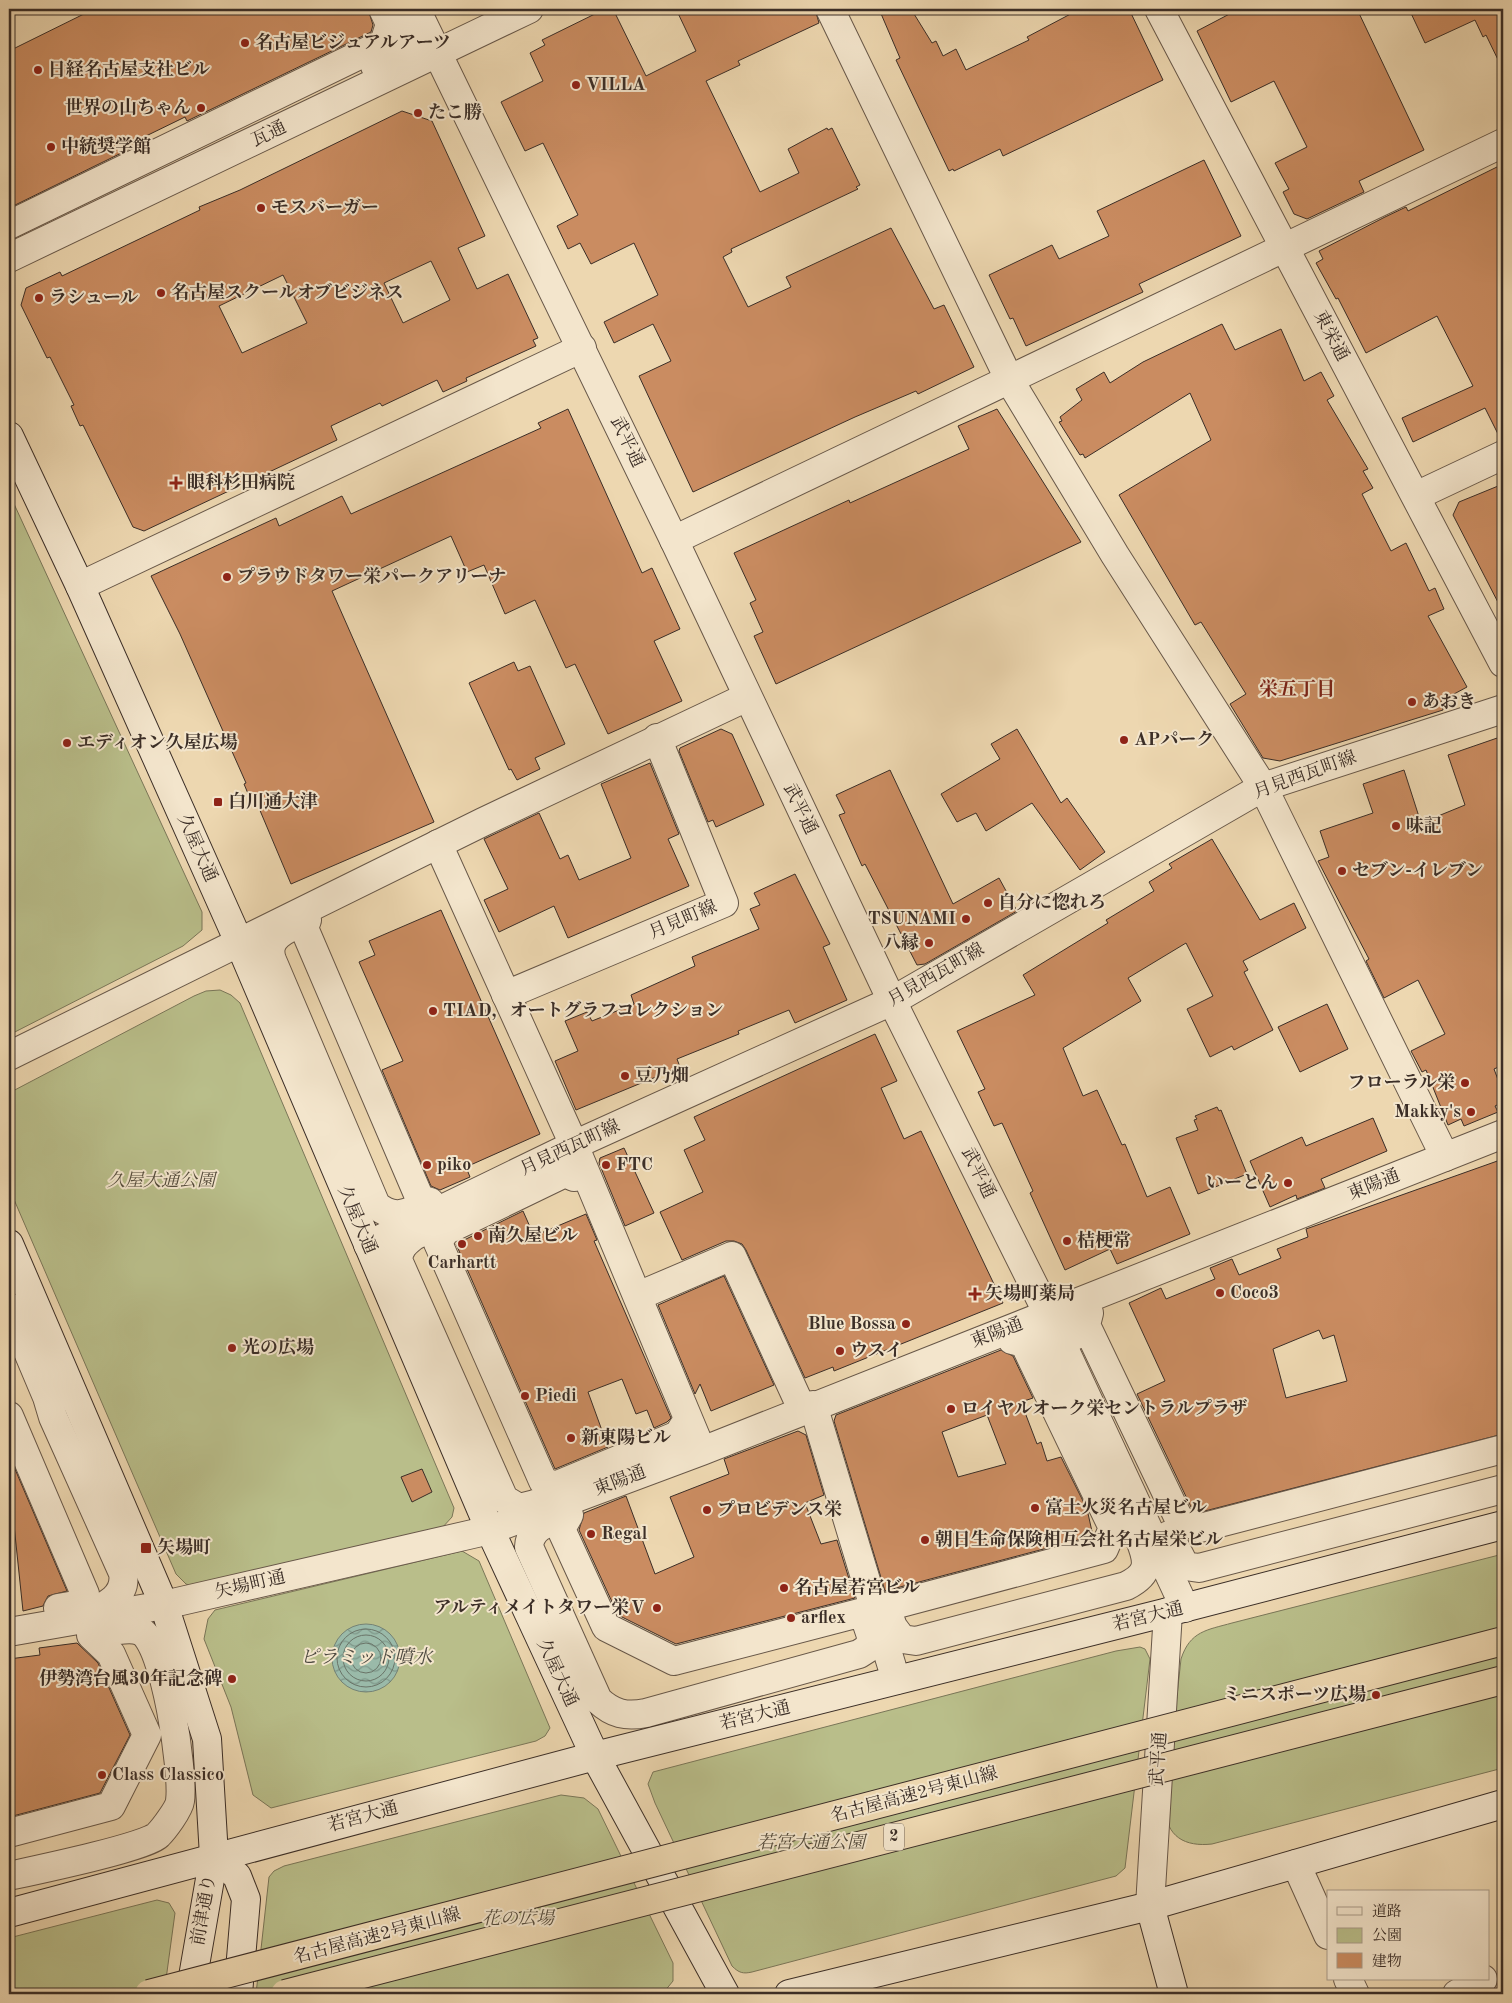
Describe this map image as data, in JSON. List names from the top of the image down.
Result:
{
  "streets": {
    "highway": ["名古屋高速2号東山線", "2"],
    "street": [
      "瓦通",
      "東栄通",
      "武平通",
      "月見西瓦町線",
      "久屋大通",
      "月見町線",
      "東陽通",
      "矢場町通",
      "若宮大通",
      "前津通り"
    ]
  },
  "crossings": [
    ["瓦通", "武平通"],
    ["武平通", "月見西瓦町線"],
    ["武平通", "東陽通"],
    ["武平通", "若宮大通"],
    ["月見西瓦町線", "久屋大通"],
    ["久屋大通", "東陽通"],
    ["久屋大通", "矢場町通"],
    ["久屋大通", "若宮大通"],
    ["東陽通", "矢場町通"],
    ["若宮大通", "前津通り"]
  ],
  "districts": ["栄五丁目"],
  "water": ["ピラミッド噴水"],
  "parks": ["久屋大通公園", "若宮大通公園", "花の広場"],
  "places": {
    "other": [
      "名古屋ビジュアルアーツ",
      "日経名古屋支社ビル",
      "VILLA",
      "世界の山ちゃん",
      "たこ勝",
      "中統奨学館",
      "モスバーガー",
      "名古屋スクールオブビジネス",
      "ラシュール",
      "プラウドタワー栄パークアリーナ",
      "あおき",
      "APパーク",
      "エディオン久屋広場",
      "味記",
      "セブン-イレブン",
      "自分に惚れろ",
      "TSUNAMI",
      "八縁",
      "TIAD，オートグラフコレクション",
      "豆乃畑",
      "フローラル栄",
      "Makky's",
      "piko",
      "FTC",
      "いーとん",
      "南久屋ビル",
      "桔梗常",
      "Carhartt",
      "Coco3",
      "Blue Bossa",
      "光の広場",
      "ウスイ",
      "Piedi",
      "ロイヤルオーク栄セントラルプラザ",
      "新東陽ビル",
      "富士火災名古屋ビル",
      "プロビデンス栄",
      "Regal",
      "朝日生命保険相互会社名古屋栄ビル",
      "名古屋若宮ビル",
      "アルティメイトタワー栄Ⅴ",
      "arflex",
      "伊勢湾台風30年記念碑",
      "ミニスポーツ広場",
      "Class Classico"
    ],
    "health": ["眼科杉田病院", "矢場町薬局"],
    "transit": ["白川通大津", "矢場町"]
  },
  "legend": ["道路", "公園", "建物"]
}
